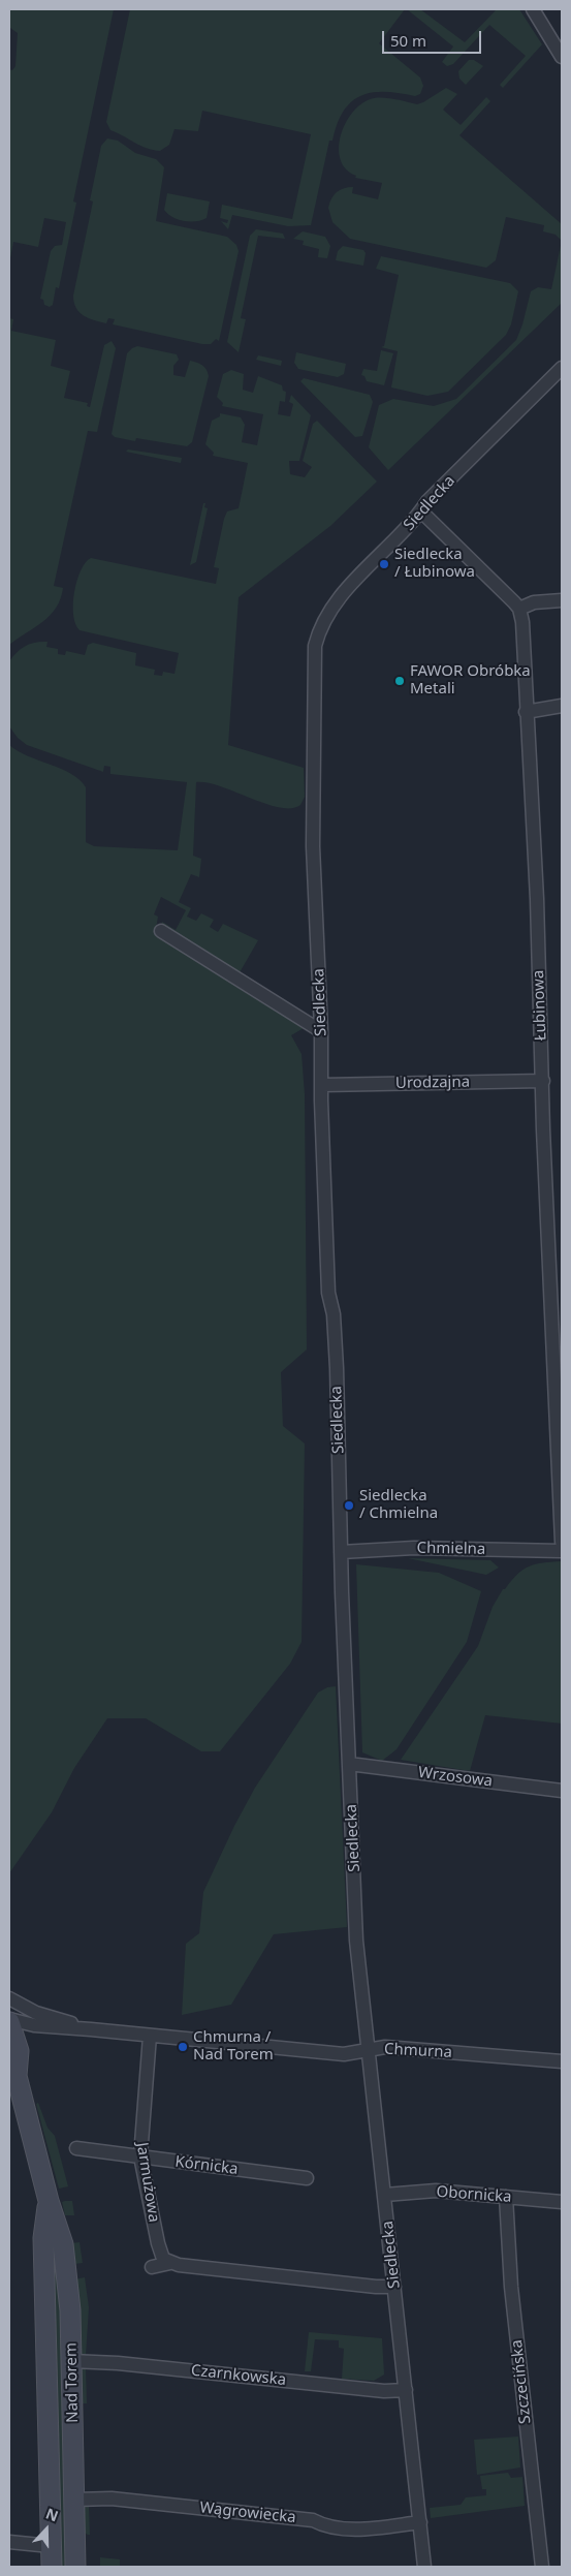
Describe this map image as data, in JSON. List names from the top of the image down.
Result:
{
  "streets": {
    "main road": ["Nad Torem"],
    "street": [
      "Siedlecka",
      "Łubinowa",
      "Urodzajna",
      "Chmielna",
      "Wrzosowa",
      "Chmurna",
      "Kórnicka",
      "Jarmużowa",
      "Obornicka",
      "Czarnkowska",
      "Szczecińska",
      "Wągrowiecka"
    ]
  },
  "crossings": [
    ["Siedlecka", "Urodzajna"],
    ["Siedlecka", "Chmielna"],
    ["Siedlecka", "Wrzosowa"],
    ["Siedlecka", "Chmurna"],
    ["Siedlecka", "Obornicka"],
    ["Siedlecka", "Czarnkowska"],
    ["Siedlecka", "Wągrowiecka"],
    ["Łubinowa", "Urodzajna"],
    ["Chmurna", "Jarmużowa"],
    ["Chmurna", "Nad Torem"],
    ["Kórnicka", "Jarmużowa"],
    ["Obornicka", "Szczecińska"],
    ["Czarnkowska", "Nad Torem"],
    ["Nad Torem", "Wągrowiecka"]
  ],
  "places": [
    "Siedlecka / Łubinowa",
    "FAWOR Obróbka Metali",
    "Siedlecka / Chmielna",
    "Chmurna / Nad Torem"
  ],
  "scale_bar": "50 m",
  "north": "top"
}
